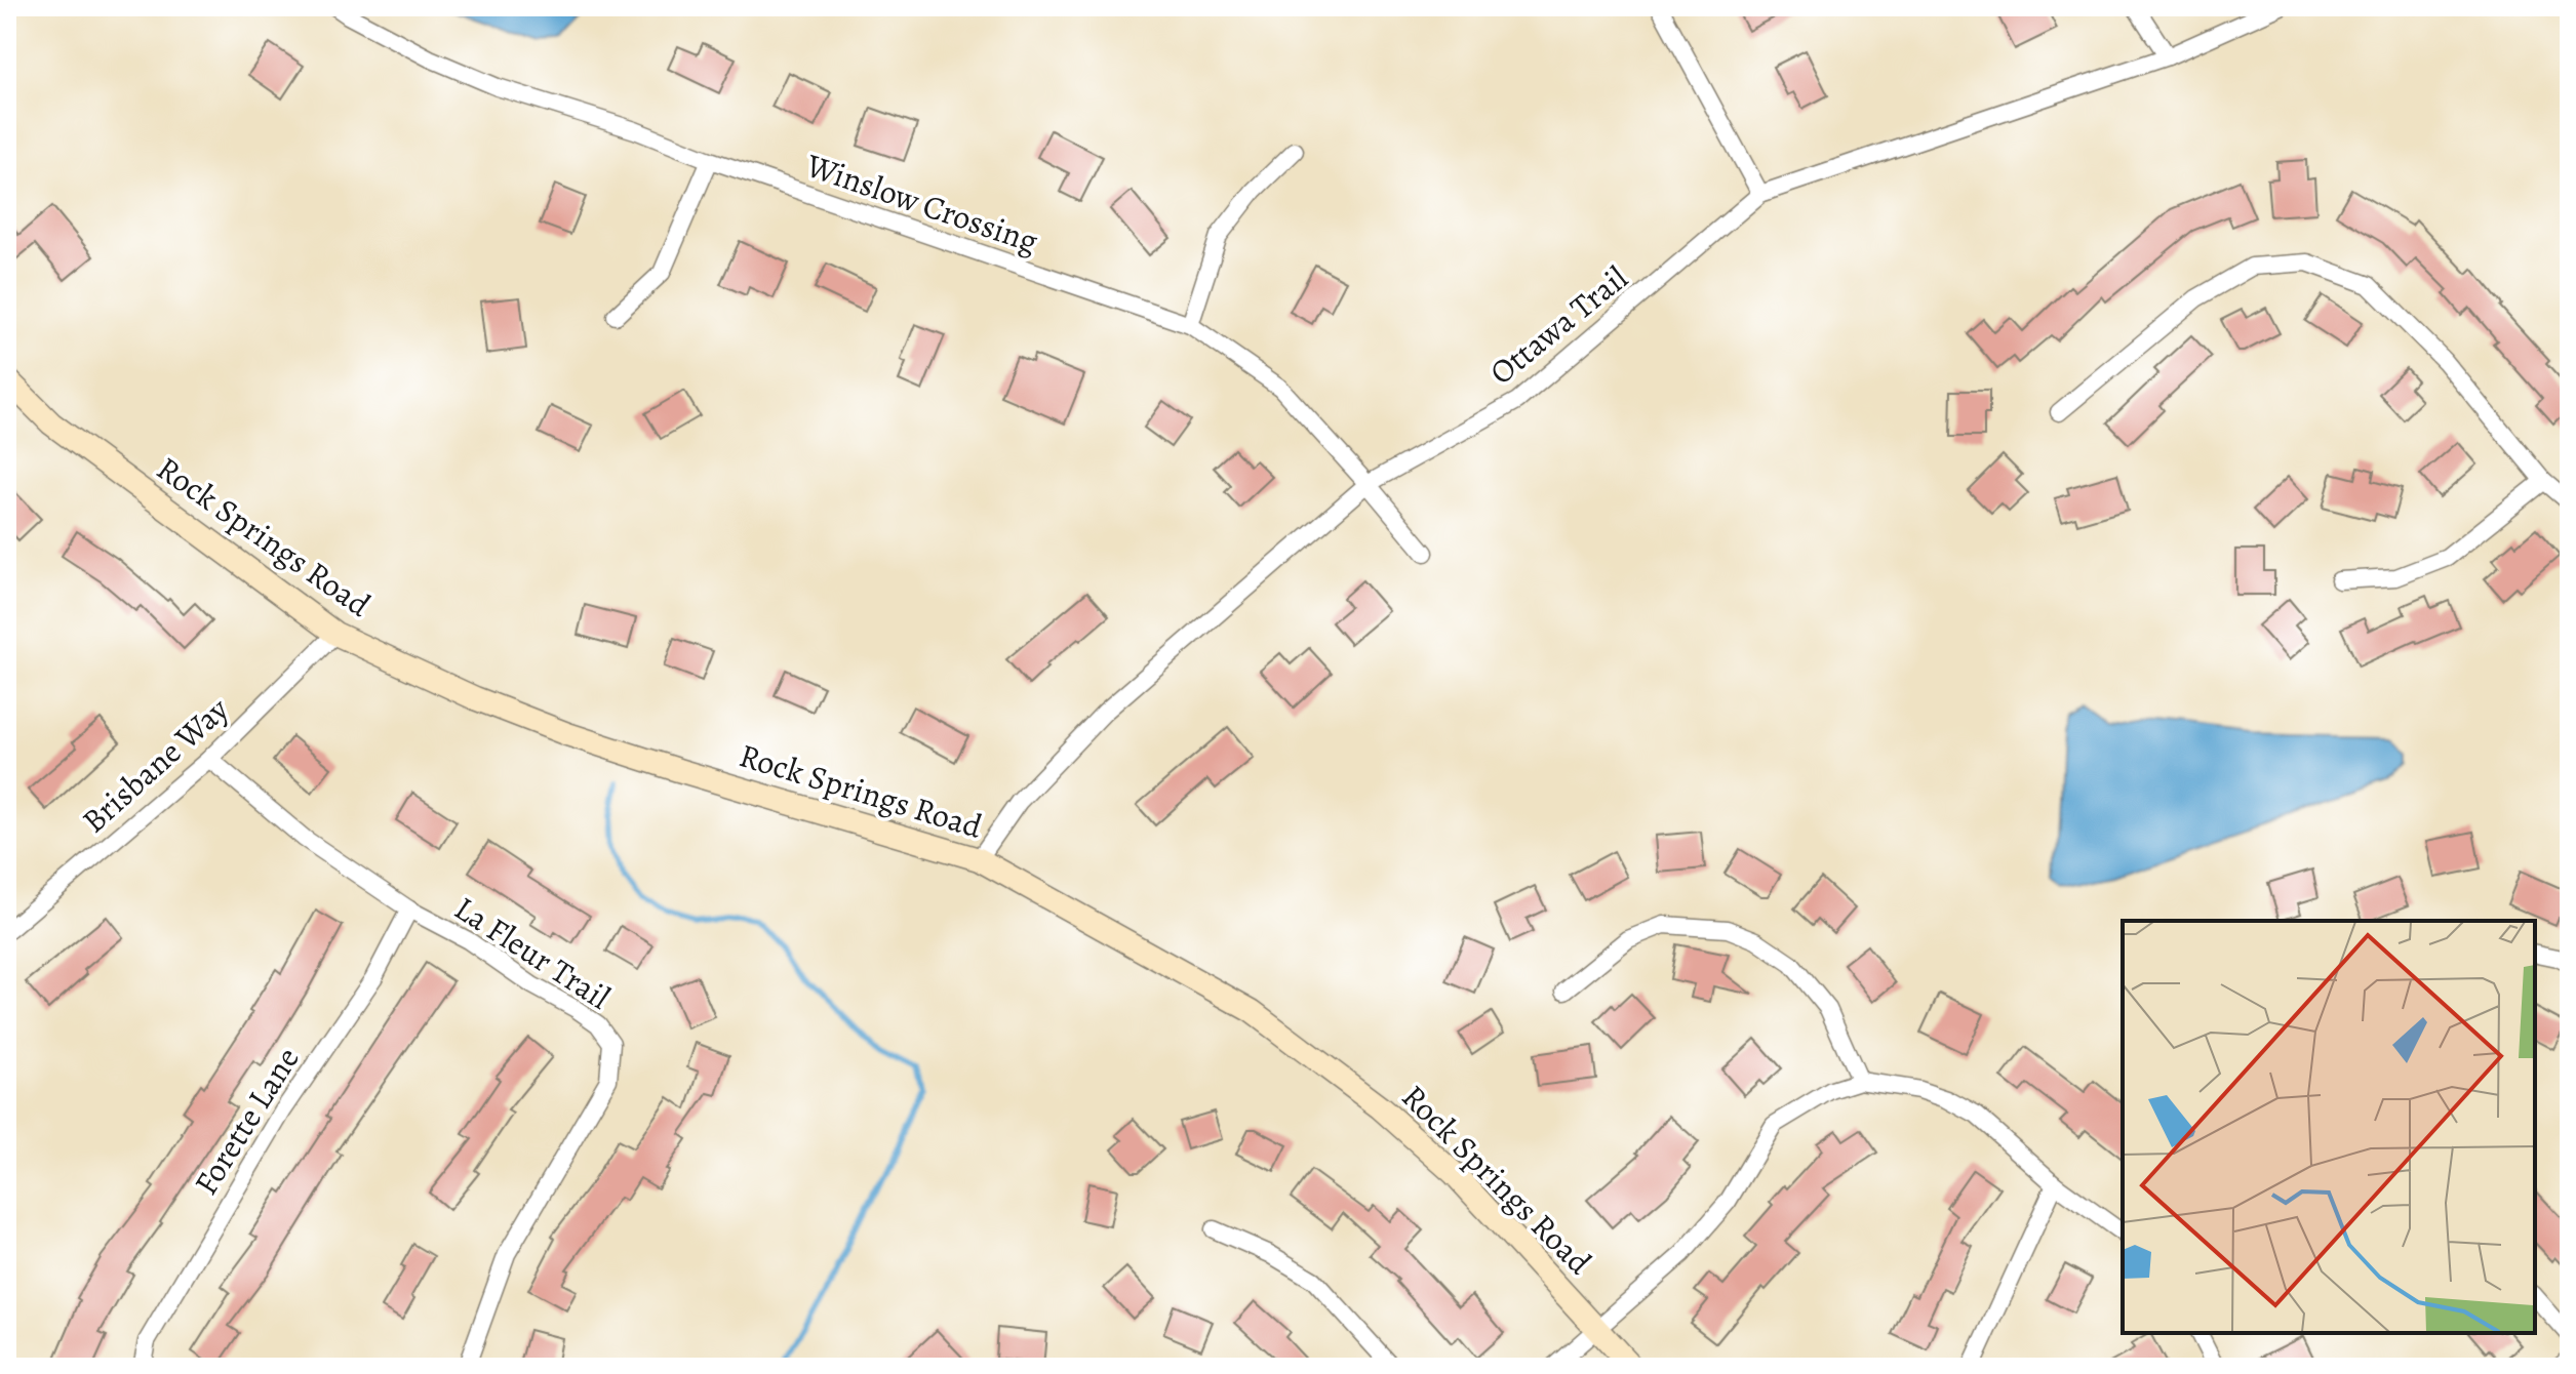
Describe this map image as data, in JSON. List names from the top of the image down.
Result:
{
  "streets": {
    "street": [
      "Winslow Crossing",
      "Ottawa Trail",
      "Rock Springs Road",
      "Brisbane Way",
      "La Fleur Trail",
      "Forette Lane"
    ]
  },
  "crossings": [
    ["Winslow Crossing", "Ottawa Trail"],
    ["Ottawa Trail", "Rock Springs Road"],
    ["Rock Springs Road", "Brisbane Way"],
    ["Brisbane Way", "La Fleur Trail"],
    ["La Fleur Trail", "Forette Lane"]
  ]
}
